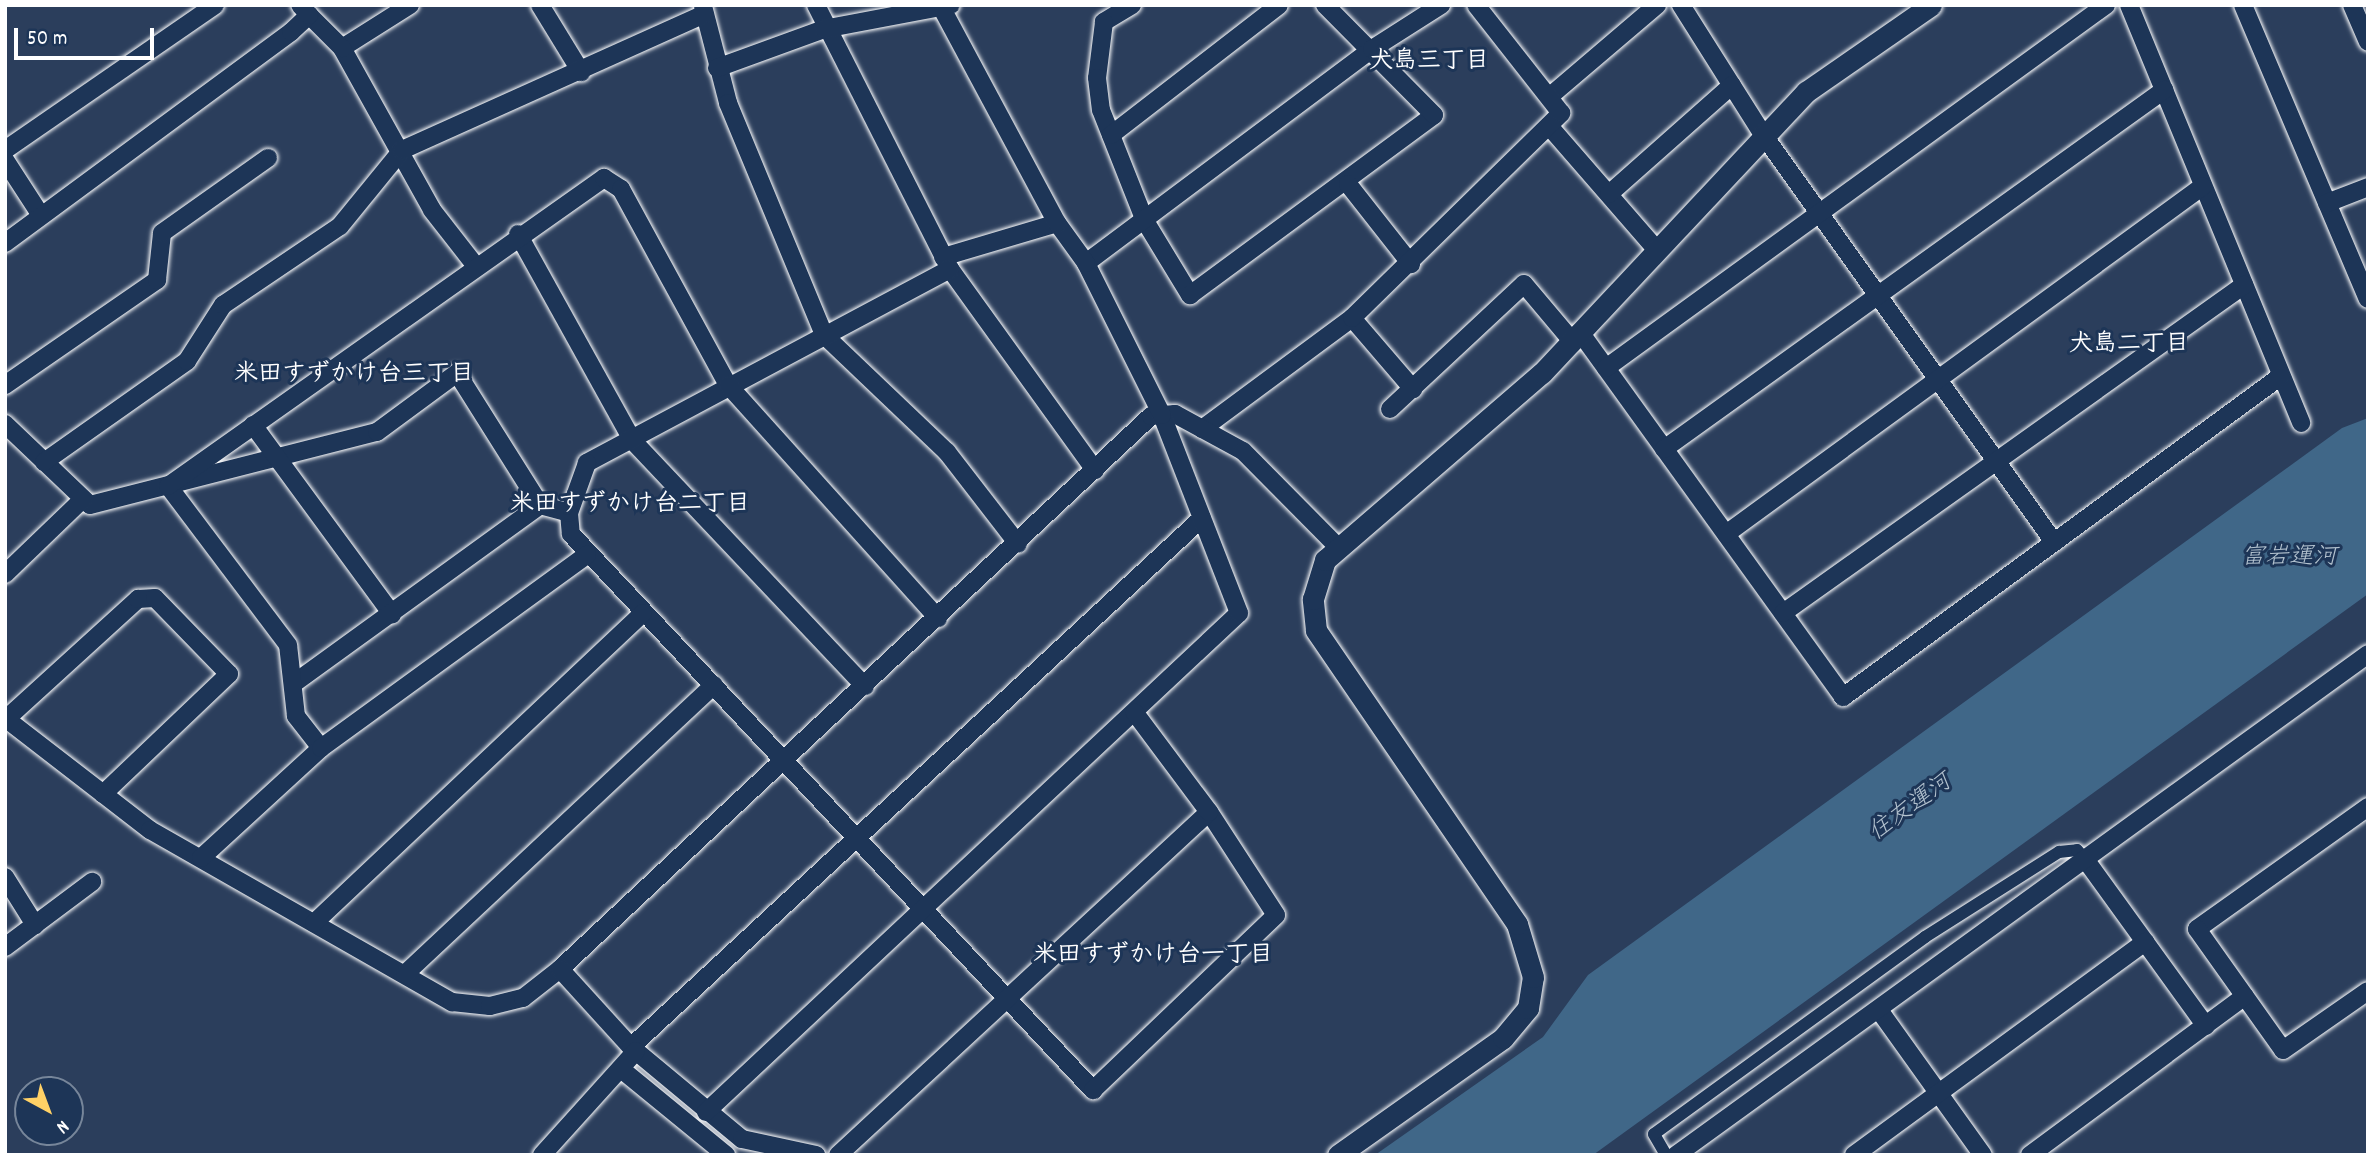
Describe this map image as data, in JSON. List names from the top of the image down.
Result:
{
  "districts": [
    "犬島三丁目",
    "犬島二丁目",
    "米田すずかけ台三丁目",
    "米田すずかけ台二丁目",
    "米田すずかけ台一丁目"
  ],
  "water": ["富岩運河", "住友運河"],
  "scale_bar": "50 m",
  "north": "bottom right"
}
